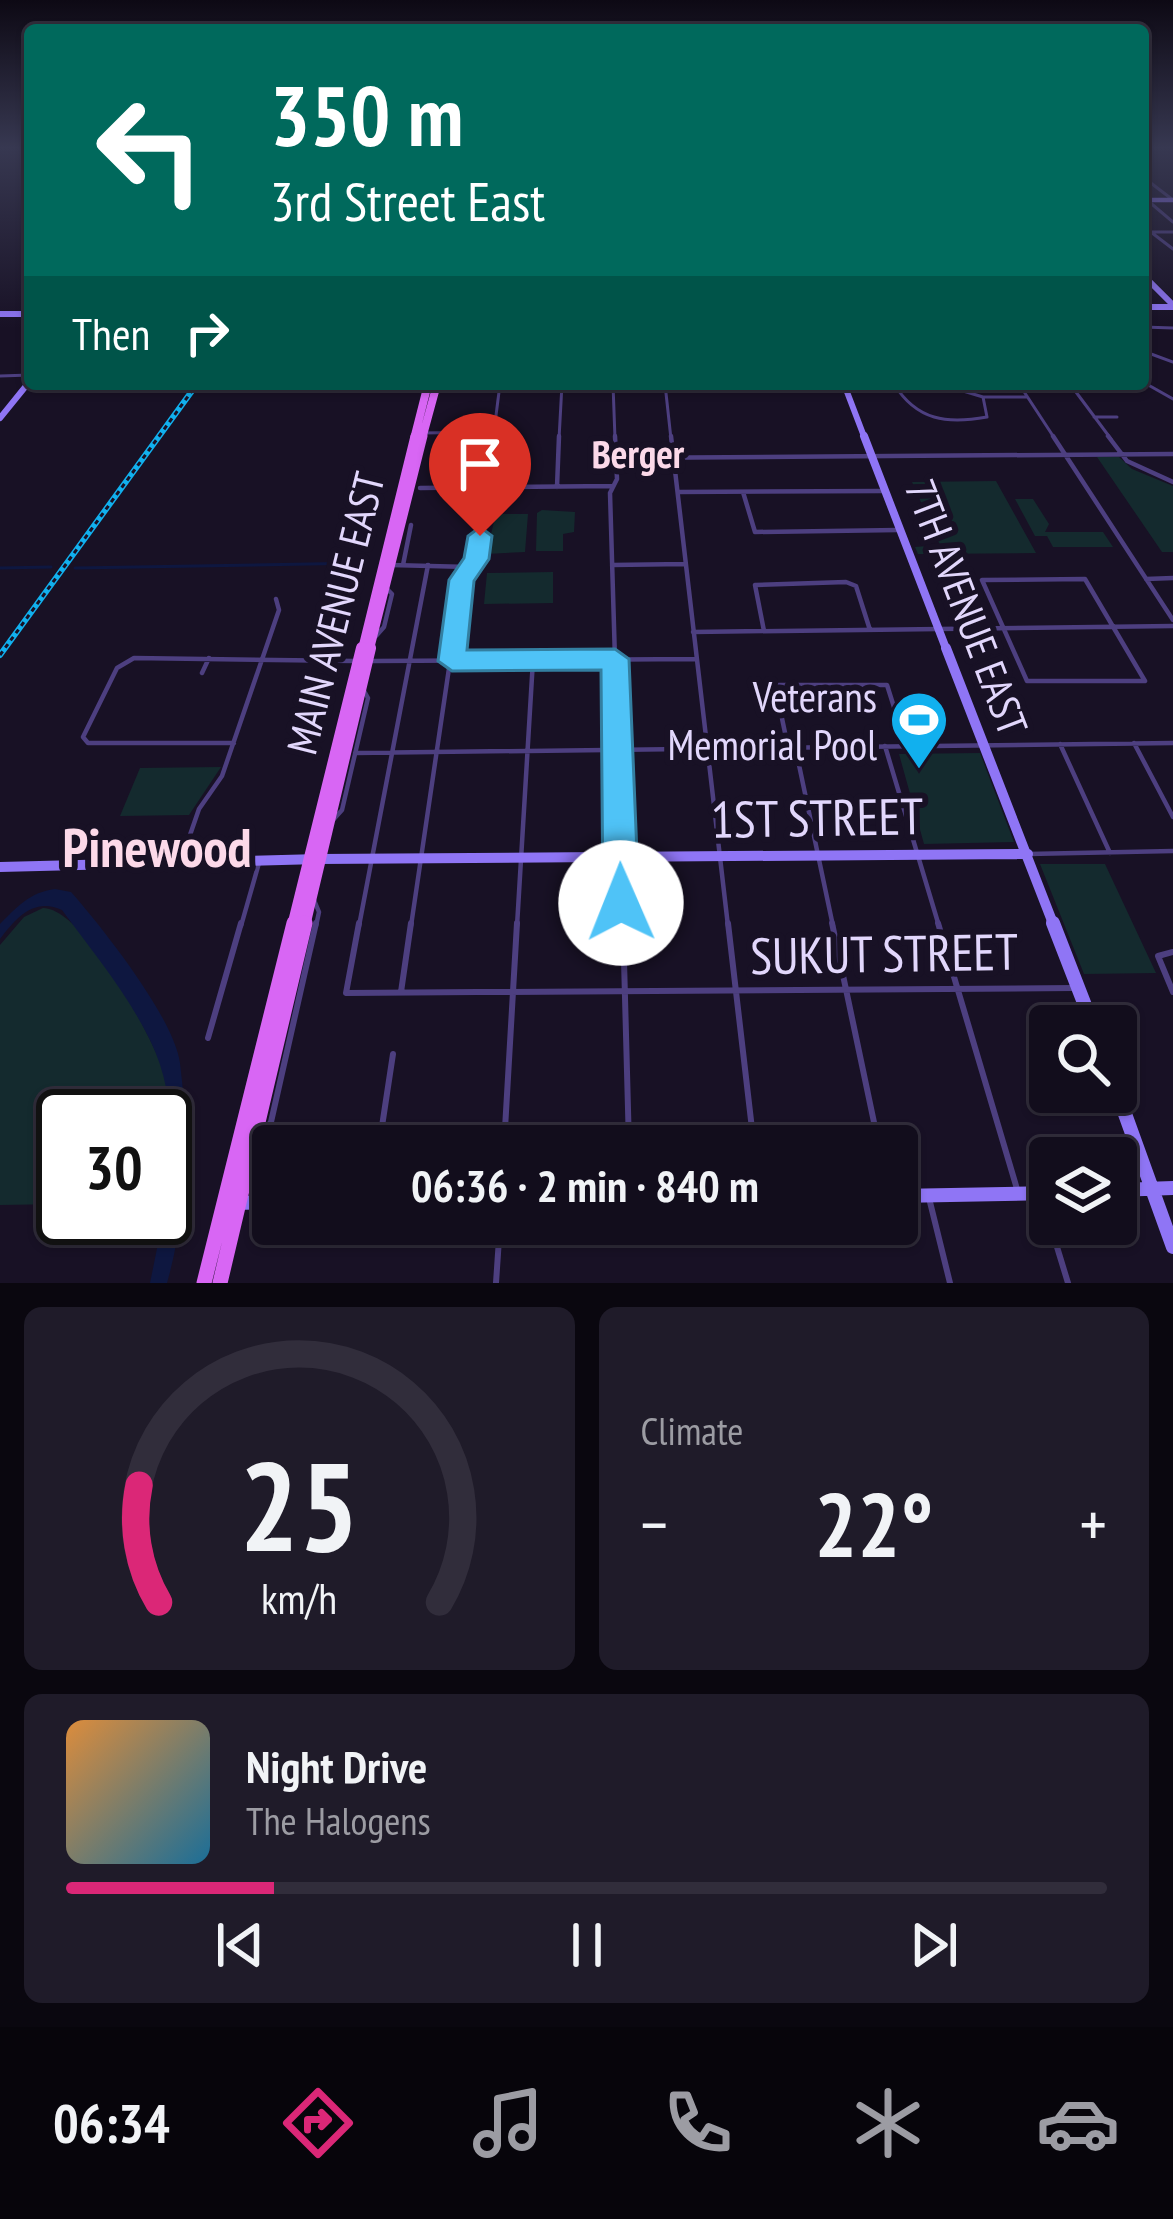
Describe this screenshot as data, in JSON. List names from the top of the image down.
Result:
{
  "streets": {
    "main road": ["MAIN AVENUE EAST"],
    "street": ["7TH AVENUE EAST", "1ST STREET", "SUKUT STREET"]
  },
  "crossings": [
    ["7TH AVENUE EAST", "1ST STREET"],
    ["7TH AVENUE EAST", "SUKUT STREET"],
    ["MAIN AVENUE EAST", "1ST STREET"],
    ["1ST STREET", "SUKUT STREET"]
  ],
  "districts": ["Berger", "Pinewood"],
  "places": {
    "sports": ["Veterans Memorial Pool"]
  },
  "page": {
    "turn": ["350 m", "3rd Street East"],
    "then": "Then",
    "limit": "30",
    "trip": "06:36 · 2 min · 840 m",
    "tile": "Climate",
    "heat": ["−", "22°", "+"],
    "song": ["Night Drive", "The Halogens"],
    "tabs": "06:34",
    "gauge": ["25", "km/h"]
  }
}
